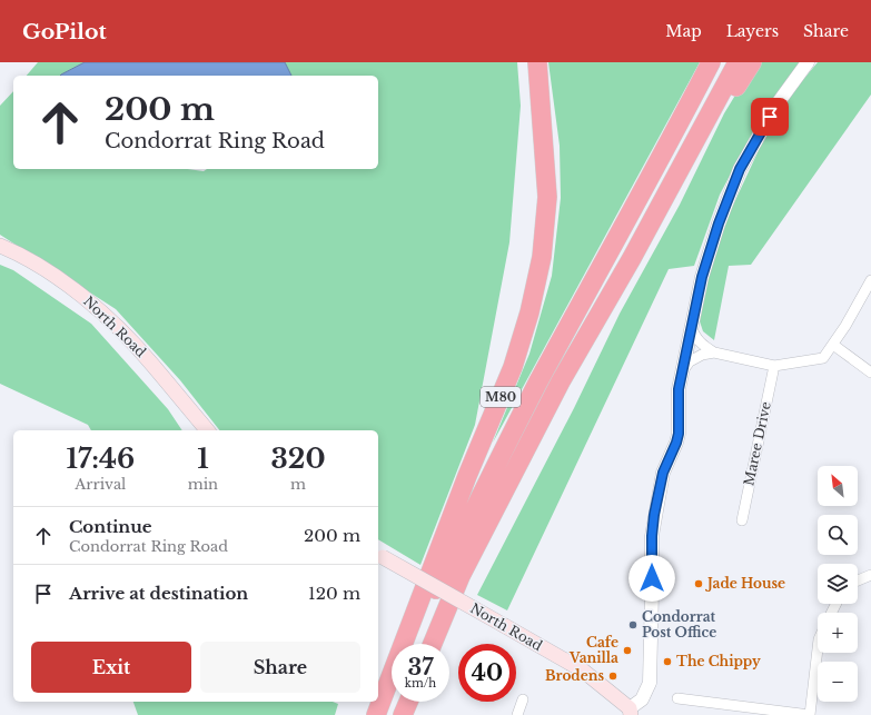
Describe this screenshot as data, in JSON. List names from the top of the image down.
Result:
{
  "streets": {
    "highway": ["M80"],
    "main road": ["North Road"],
    "street": ["Maree Drive"]
  },
  "places": [
    "Jade House",
    "Condorrat Post Office",
    "Cafe Vanilla",
    "The Chippy",
    "Brodens"
  ],
  "north": "top left",
  "page": {
    "header": "GoPilot",
    "nav": ["Map", "Layers", "Share"],
    "turn": ["200 m", "Condorrat Ring Road"],
    "eta": [
      "17:46",
      "Arrival",
      "1",
      "min",
      "320",
      "m"
    ],
    "map_buttons": ["+", "−"],
    "list": [
      {
        "name": "Continue",
        "note": "Condorrat Ring Road",
        "value": "200 m"
      },
      {
        "name": "Arrive at destination",
        "value": "120 m"
      }
    ],
    "buttons": ["Exit", "Share"],
    "speed": "37 km/h",
    "limit": "40"
  }
}
